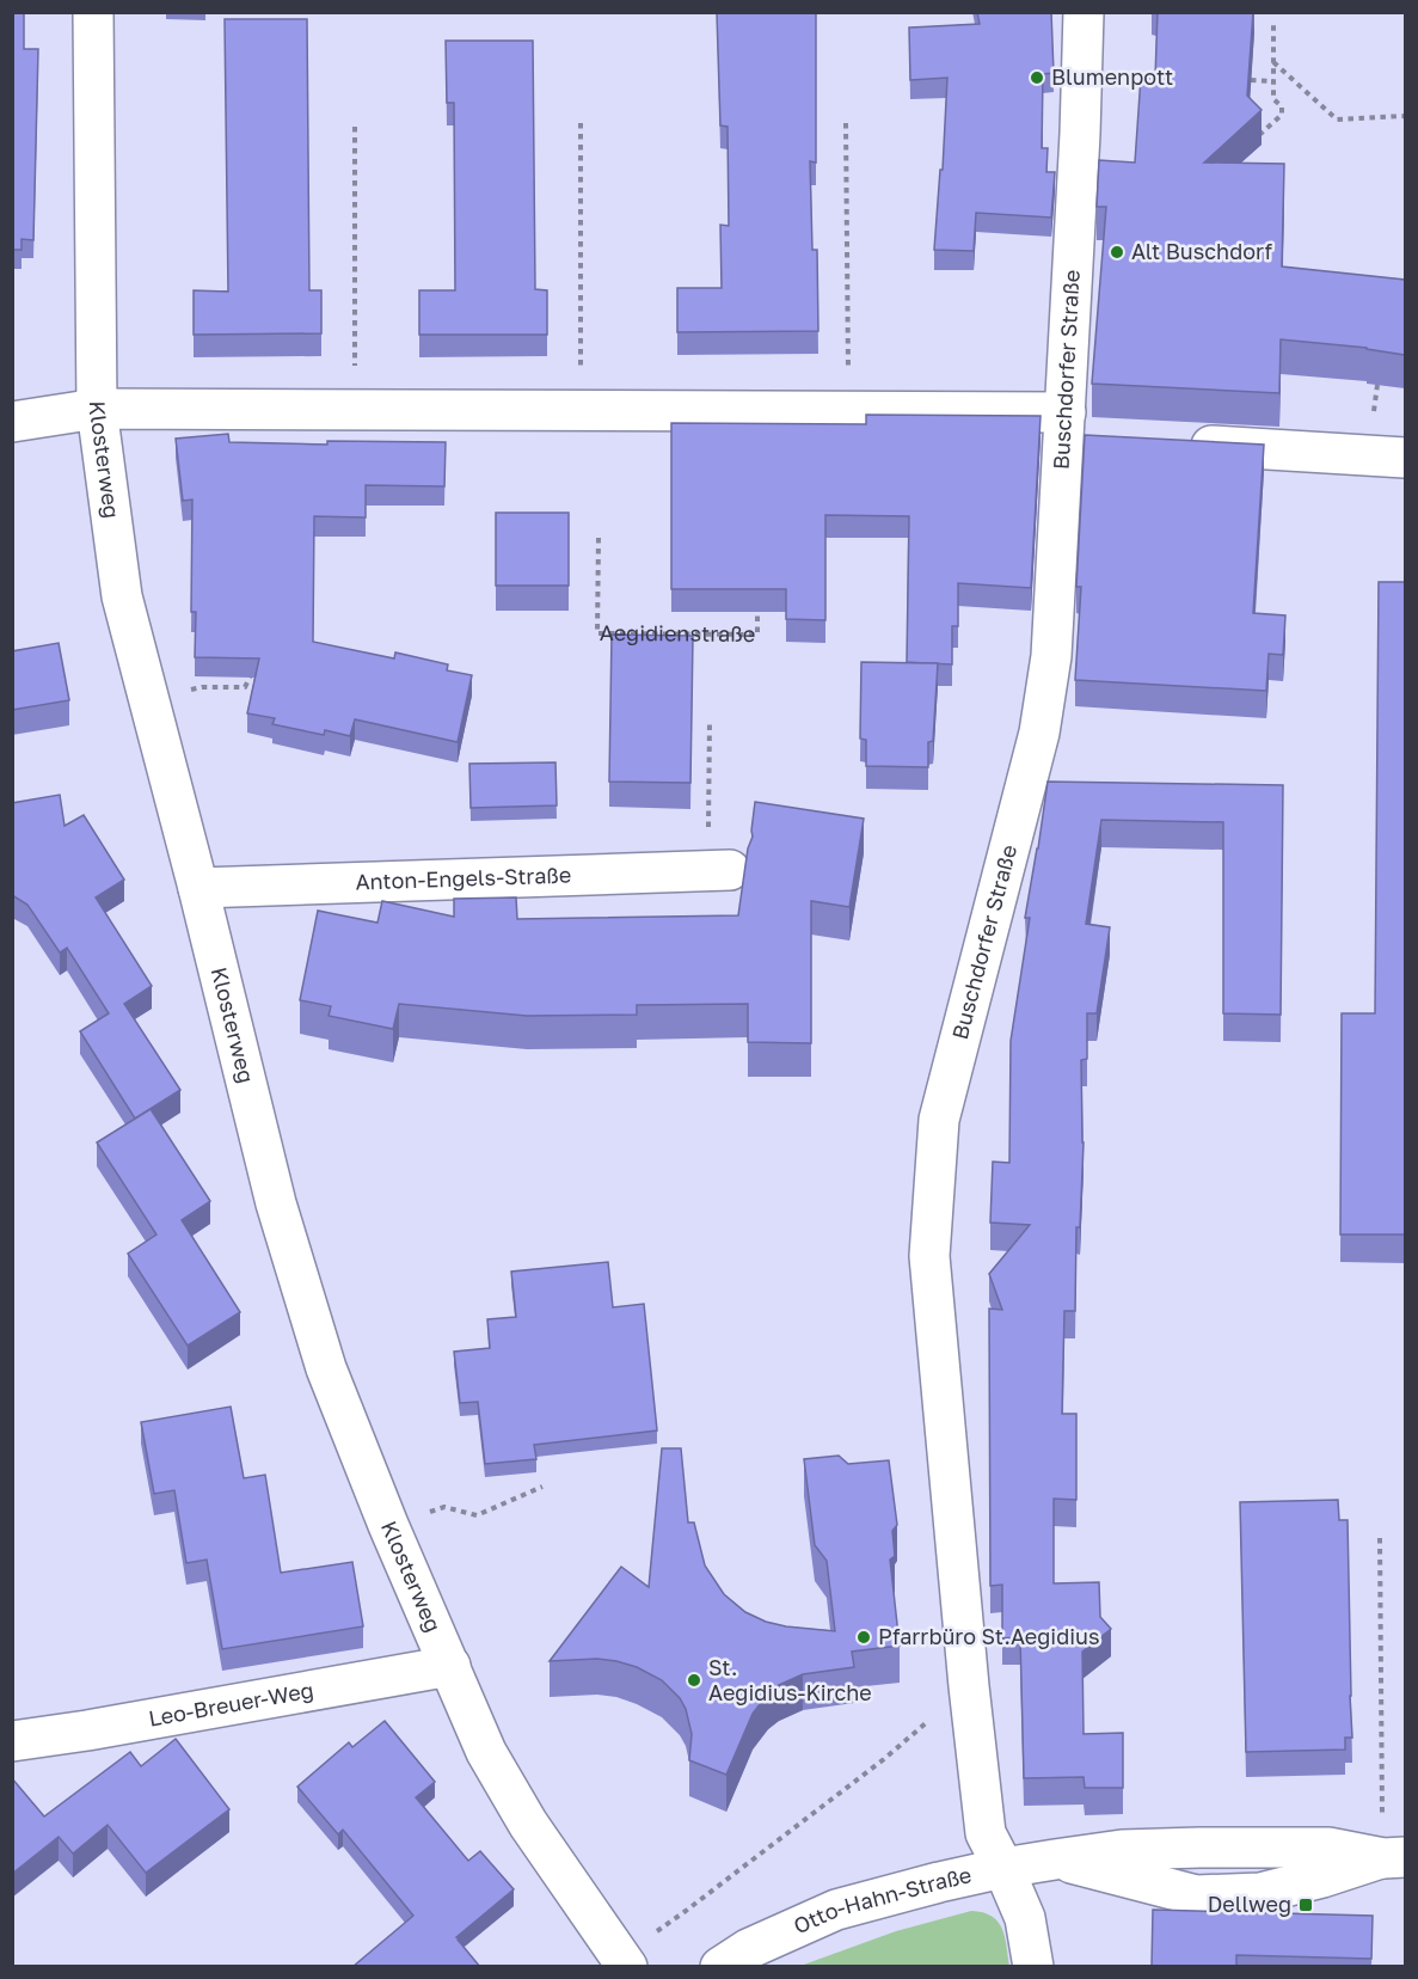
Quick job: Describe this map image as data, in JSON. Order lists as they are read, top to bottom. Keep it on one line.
{"streets":{"street":["Buschdorfer Straße","Klosterweg","Anton-Engels-Straße","Leo-Breuer-Weg","Otto-Hahn-Straße"],"path":["Aegidienstraße"]},"crossings":[["Buschdorfer Straße","Otto-Hahn-Straße"],["Klosterweg","Anton-Engels-Straße"],["Klosterweg","Leo-Breuer-Weg"]],"places":{"other":["Blumenpott","Alt Buschdorf","Pfarrbüro St.Aegidius","St. Aegidius-Kirche"],"transit":["Dellweg"]}}
